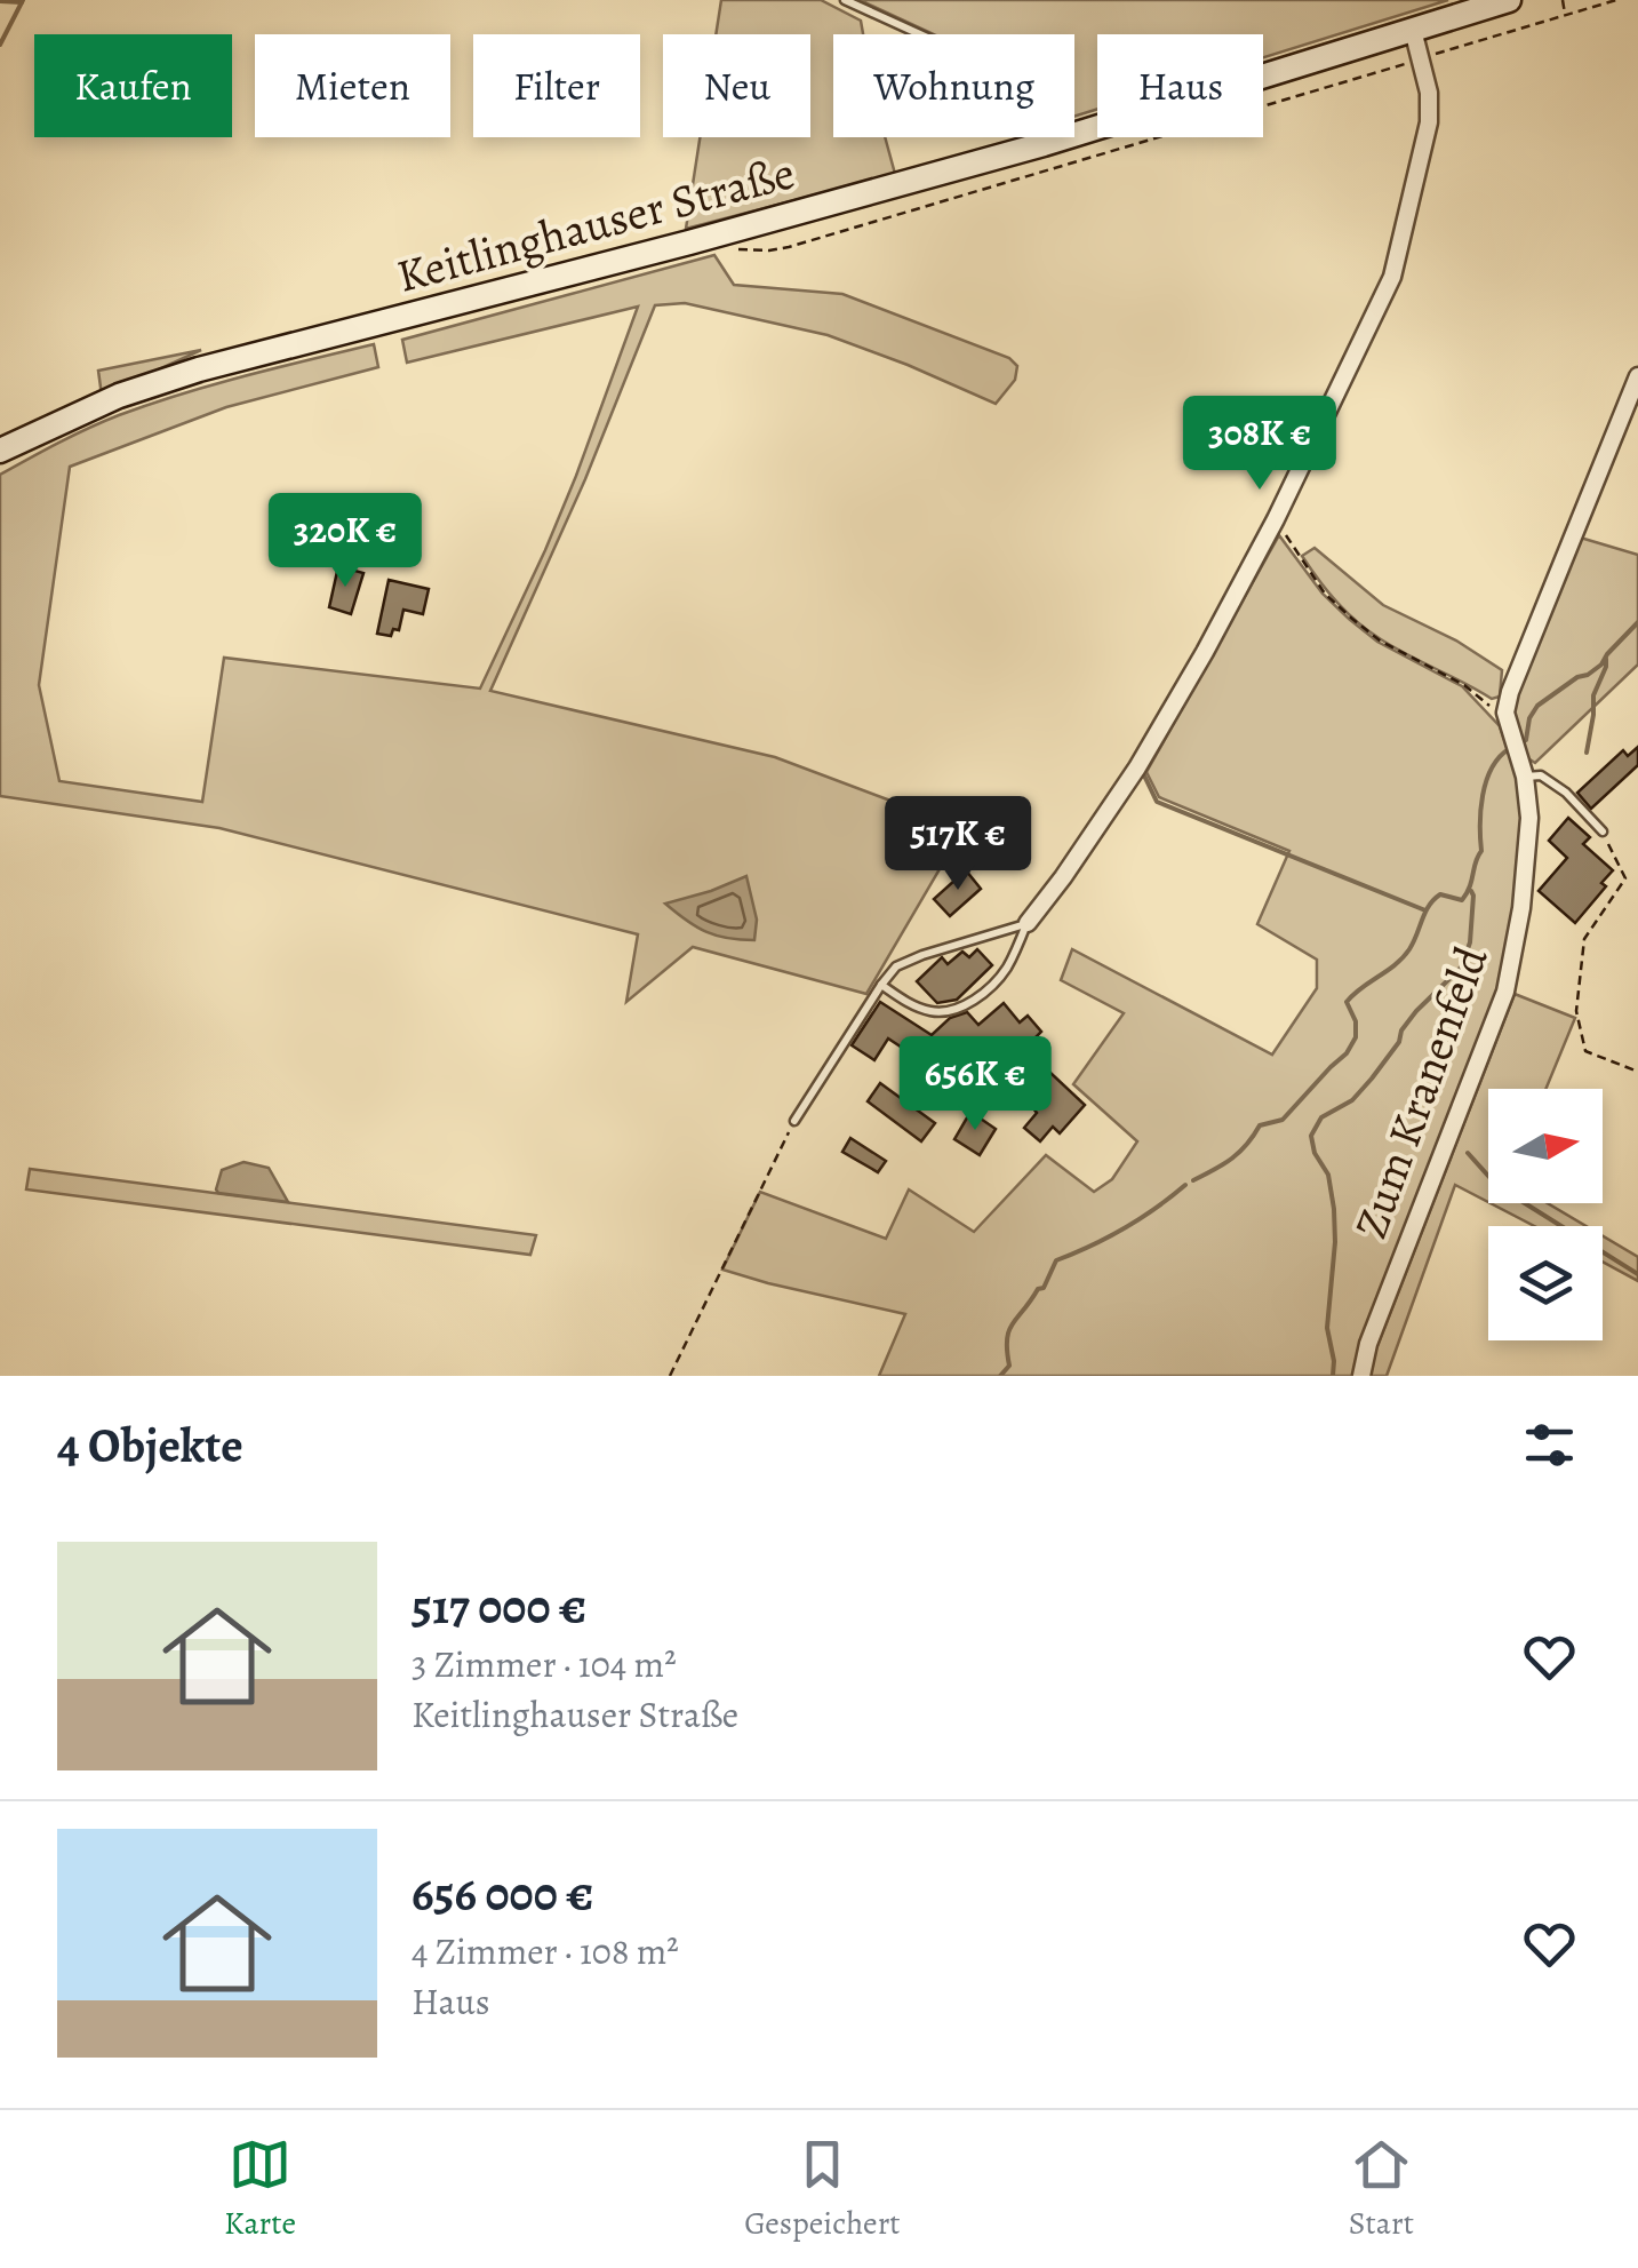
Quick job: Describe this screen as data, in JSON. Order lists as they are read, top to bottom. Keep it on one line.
{"streets":{"main road":["Keitlinghauser Straße"],"street":["Zum Kranenfeld"]},"north":"right","page":{"chip":["Kaufen","Mieten","Filter","Neu","Wohnung","Haus"],"price":["308K €","320K €","517K €","656K €"],"heading":"4 Objekte","list":[{"name":"517 000 €","note":"3 Zimmer · 104 m² · Keitlinghauser Straße"},{"name":"656 000 €","note":"4 Zimmer · 108 m² · Haus"}],"tabs":["Karte","Gespeichert","Start"]}}
